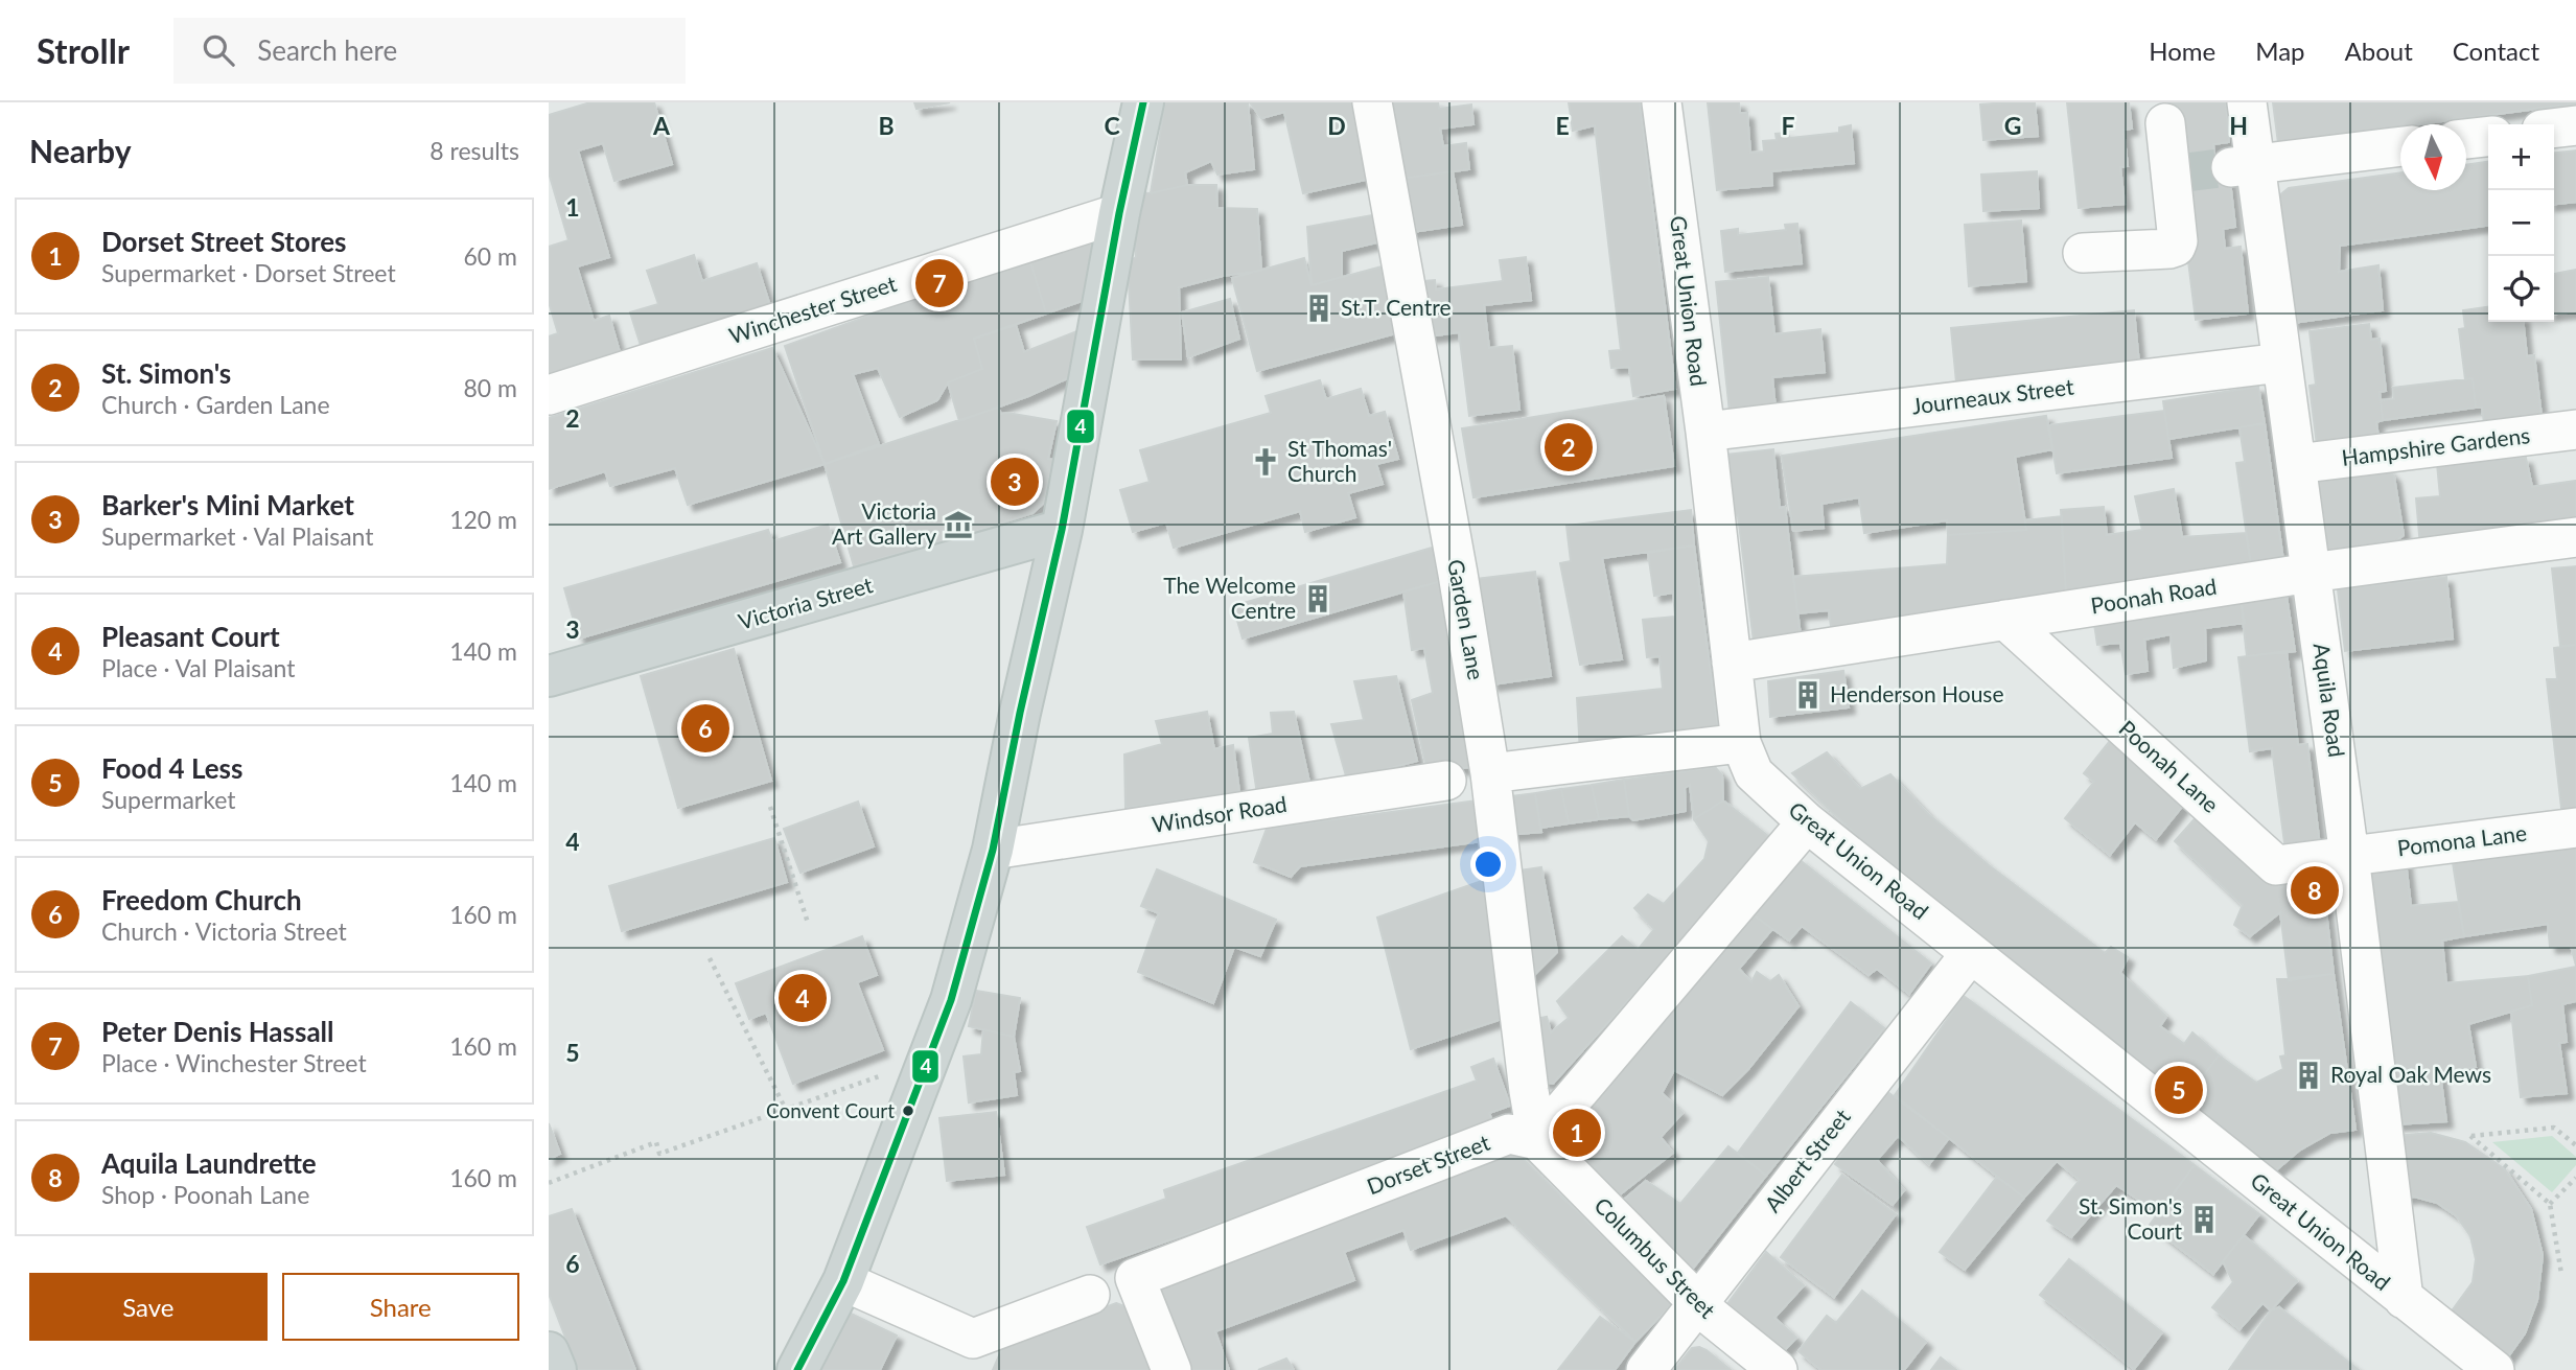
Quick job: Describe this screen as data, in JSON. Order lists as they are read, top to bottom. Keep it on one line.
{"streets":{"main road":["Victoria Street"],"street":["Great Union Road","Winchester Street","Journeaux Street","Hampshire Gardens","Poonah Road","Garden Lane","Aquila Road","Poonah Lane","Windsor Road","Pomona Lane","Albert Street","Dorset Street","Columbus Street"]},"crossings":[["Great Union Road","Journeaux Street"],["Great Union Road","Poonah Road"],["Great Union Road","Aquila Road"],["Great Union Road","Albert Street"],["Journeaux Street","Aquila Road"],["Hampshire Gardens","Aquila Road"],["Poonah Road","Aquila Road"],["Poonah Road","Poonah Lane"],["Garden Lane","Dorset Street"],["Garden Lane","Columbus Street"],["Aquila Road","Poonah Lane"],["Aquila Road","Pomona Lane"],["Poonah Lane","Pomona Lane"],["Albert Street","Columbus Street"],["Dorset Street","Columbus Street"]],"places":{"building":["St.T. Centre","The Welcome Centre","Henderson House","Royal Oak Mews","St. Simon's Court"],"church":["St Thomas' Church"],"museum":["Victoria Art Gallery"],"other":["Convent Court"]},"lines":["transit line 4"],"north":"bottom","page":{"header":"Strollr","search":"Search here","nav":["Home","Map","About","Contact"],"heading":["Nearby","8 results"],"map_buttons":["+","−"],"list":[{"mark":"1","name":"Dorset Street Stores","note":"Supermarket · Dorset Street","value":"60 m"},{"mark":"2","name":"St. Simon's","note":"Church · Garden Lane","value":"80 m"},{"mark":"3","name":"Barker's Mini Market","note":"Supermarket · Val Plaisant","value":"120 m"},{"mark":"4","name":"Pleasant Court","note":"Place · Val Plaisant","value":"140 m"},{"mark":"5","name":"Food 4 Less","note":"Supermarket","value":"140 m"},{"mark":"6","name":"Freedom Church","note":"Church · Victoria Street","value":"160 m"},{"mark":"7","name":"Peter Denis Hassall","note":"Place · Winchester Street","value":"160 m"},{"mark":"8","name":"Aquila Laundrette","note":"Shop · Poonah Lane","value":"160 m"}],"pins":["7","2","3","6","8","4","5","1"],"buttons":["Save","Share"]},"grid":{"columns":["A","B","C","D","E","F","G","H"],"rows":["1","2","3","4","5","6"]}}
